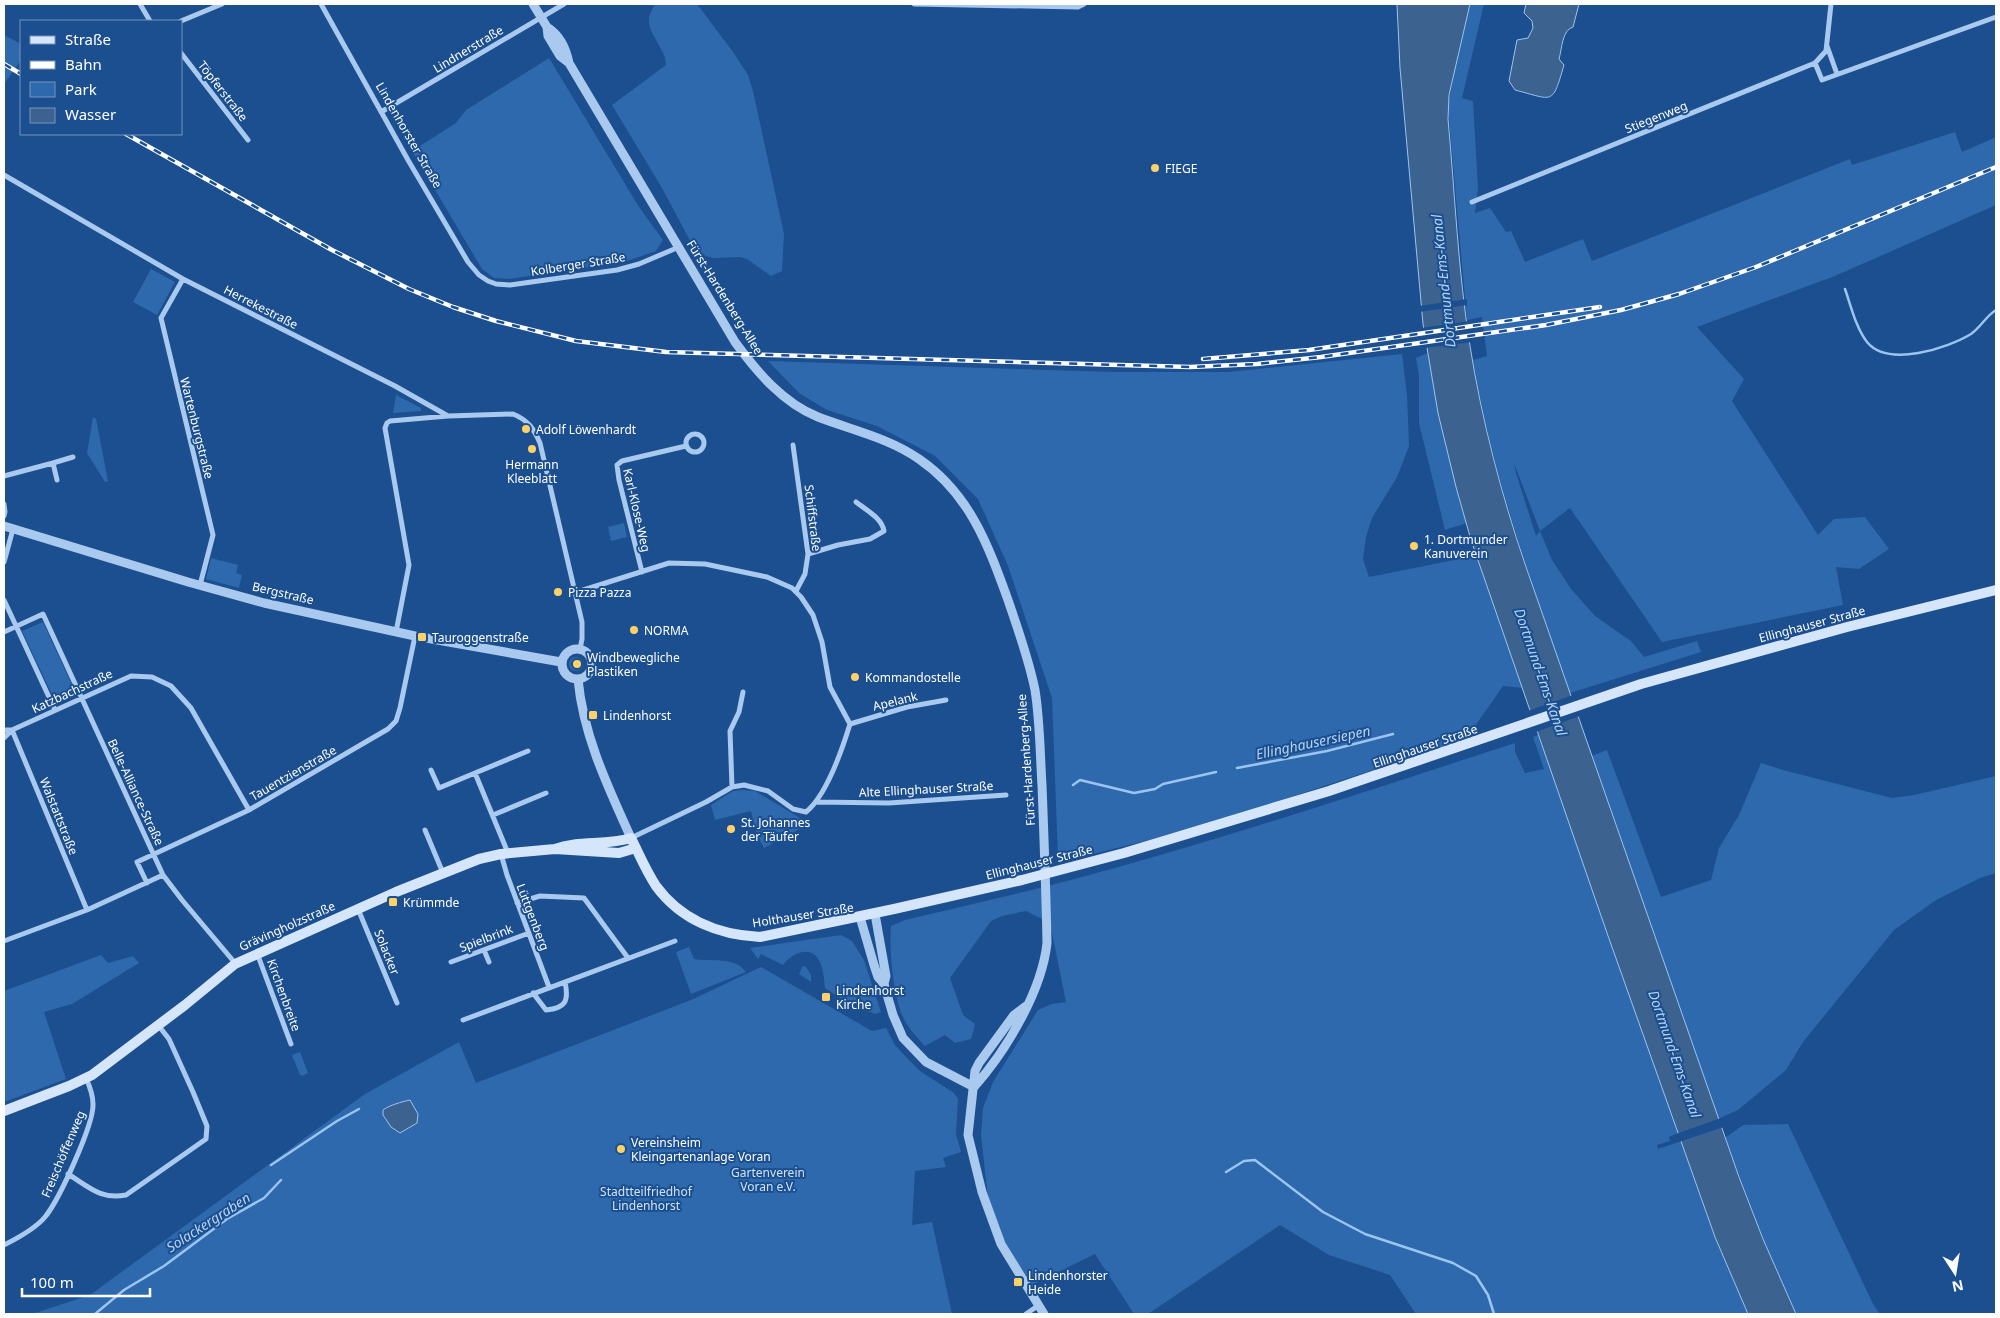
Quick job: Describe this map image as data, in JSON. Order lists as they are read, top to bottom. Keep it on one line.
{"streets":{"main road":["Ellinghauser Straße","Holthauser Straße","Grävingholzstraße"],"street":["Lindnerstraße","Töpferstraße","Stiegenweg","Lindenhorster Straße","Kolberger Straße","Fürst-Hardenberg-Allee","Herrekestraße","Wartenburgstraße","Karl-Klose-Weg","Schiffstraße","Bergstraße","Katzbachstraße","Apelank","Tauentzienstraße","Alte Ellinghauser Straße","Belle-Alliance-Straße","Walstattstraße","Lüttgenberg","Spielbrink","Solacker","Kirchenbreite","Freischöffenweg"]},"crossings":[["Lindnerstraße","Lindenhorster Straße"],["Lindnerstraße","Fürst-Hardenberg-Allee"],["Lindenhorster Straße","Kolberger Straße"],["Kolberger Straße","Fürst-Hardenberg-Allee"],["Fürst-Hardenberg-Allee","Holthauser Straße"],["Herrekestraße","Wartenburgstraße"],["Wartenburgstraße","Bergstraße"],["Bergstraße","Tauentzienstraße"],["Ellinghauser Straße","Holthauser Straße"],["Katzbachstraße","Tauentzienstraße"],["Katzbachstraße","Belle-Alliance-Straße"],["Katzbachstraße","Walstattstraße"],["Tauentzienstraße","Belle-Alliance-Straße"],["Belle-Alliance-Straße","Grävingholzstraße"],["Holthauser Straße","Grävingholzstraße"],["Lüttgenberg","Grävingholzstraße"],["Lüttgenberg","Spielbrink"],["Grävingholzstraße","Solacker"],["Grävingholzstraße","Kirchenbreite"],["Grävingholzstraße","Freischöffenweg"]],"water":["Dortmund-Ems-Kanal","Ellinghausersiepen","Solackergraben"],"parks":["Gartenverein Voran e.V.","Stadtteilfriedhof Lindenhorst"],"places":{"other":["FIEGE","Adolf Löwenhardt","Hermann Kleeblatt","1. Dortmunder Kanuverein","Pizza Pazza","NORMA","Windbewegliche Plastiken","Kommandostelle","St. Johannes der Täufer","Vereinsheim Kleingartenanlage Voran"],"transit":["Tauroggenstraße","Lindenhorst","Krümmde","Lindenhorst Kirche","Lindenhorster Heide"]},"legend":["Straße","Bahn","Park","Wasser"],"scale_bar":"100 m","north":"bottom"}
